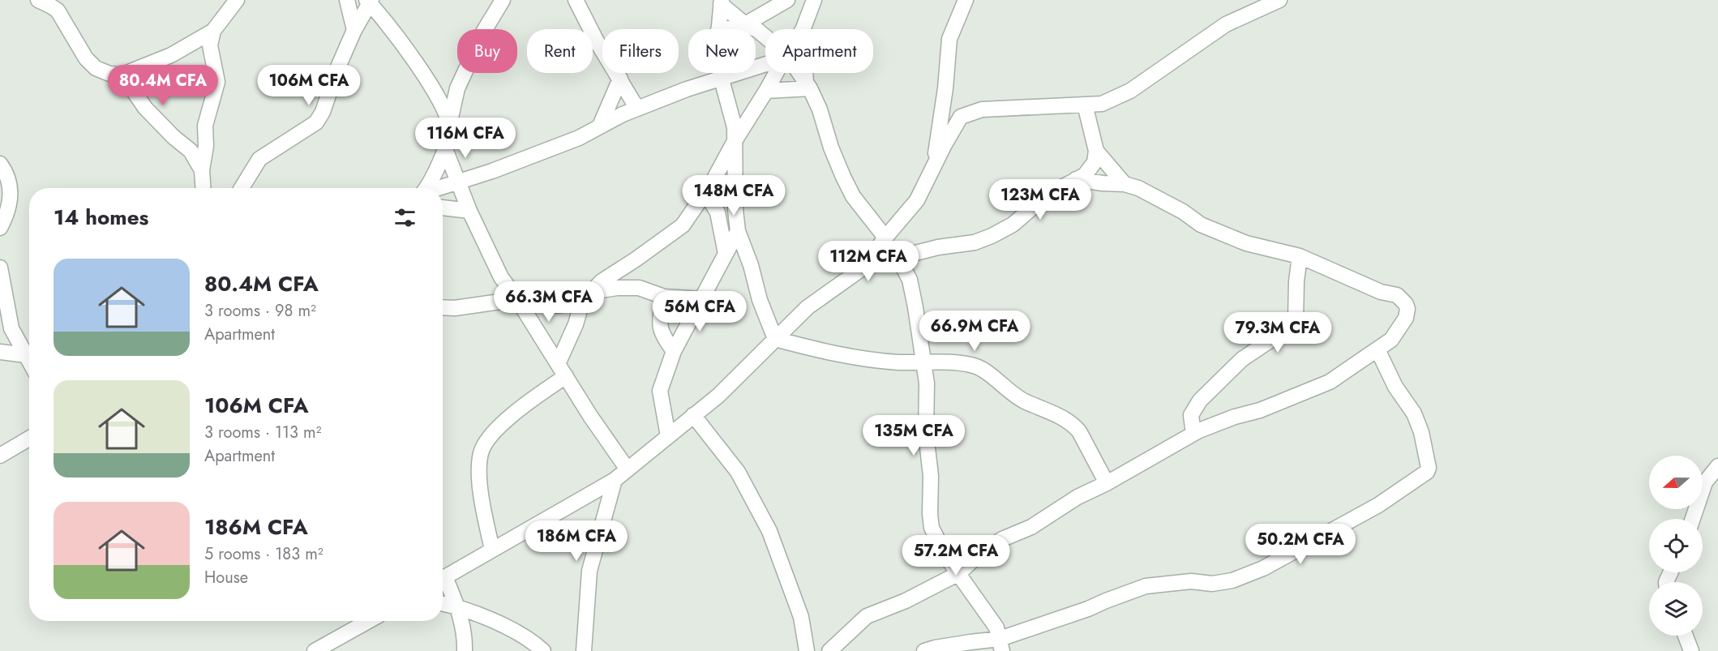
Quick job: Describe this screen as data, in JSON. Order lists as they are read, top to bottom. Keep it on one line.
{"north":"left","page":{"chip":["Buy","Rent","Filters","New","Apartment"],"price":["80.4M CFA","106M CFA","116M CFA","148M CFA","123M CFA","112M CFA","66.3M CFA","56M CFA","66.9M CFA","79.3M CFA","135M CFA","186M CFA","50.2M CFA","57.2M CFA"],"heading":"14 homes","list":[{"name":"80.4M CFA","note":"3 rooms · 98 m² · Apartment"},{"name":"106M CFA","note":"3 rooms · 113 m² · Apartment"},{"name":"186M CFA","note":"5 rooms · 183 m² · House"}]}}
